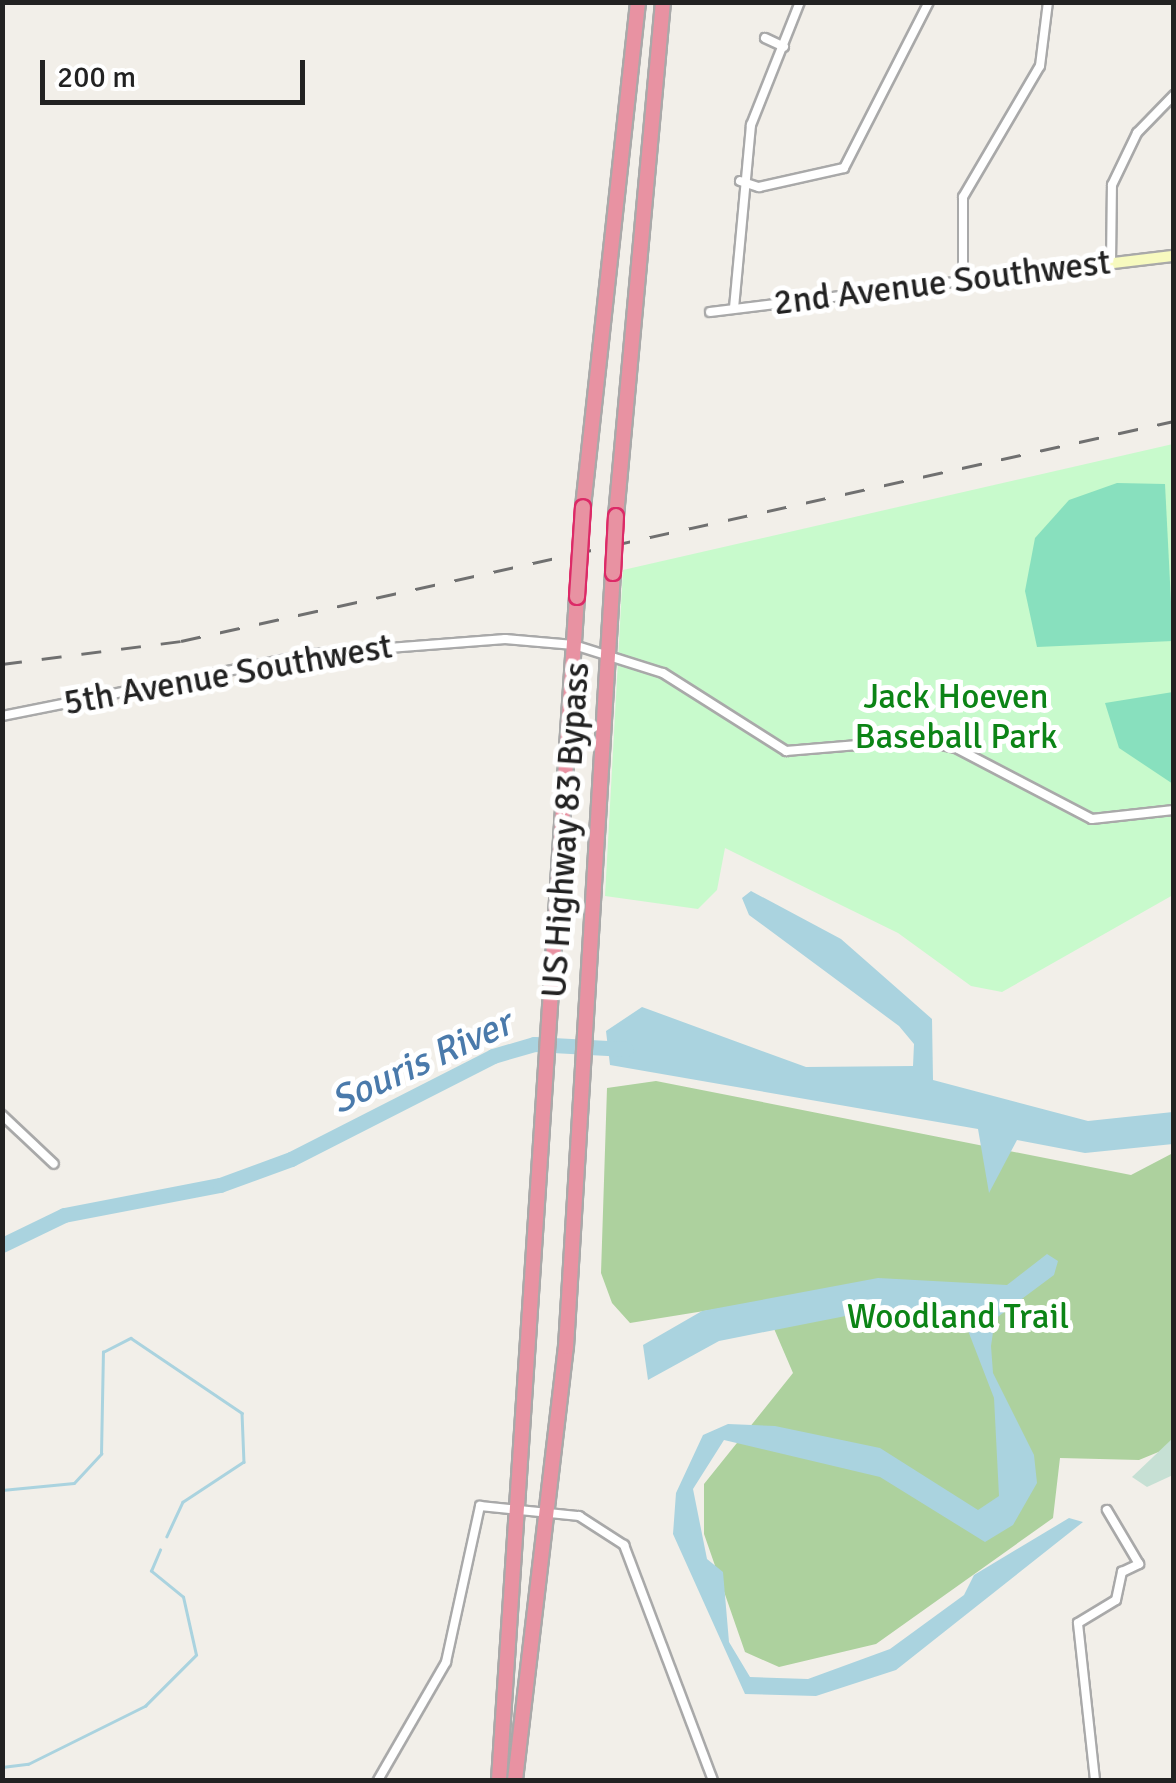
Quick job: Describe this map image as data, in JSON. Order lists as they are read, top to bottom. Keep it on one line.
{"streets":{"highway":["US Highway 83 Bypass"],"street":["2nd Avenue Southwest","5th Avenue Southwest"]},"crossings":[["5th Avenue Southwest","US Highway 83 Bypass"]],"water":["Souris River"],"parks":["Jack Hoeven Baseball Park","Woodland Trail"],"scale_bar":"200 m"}
